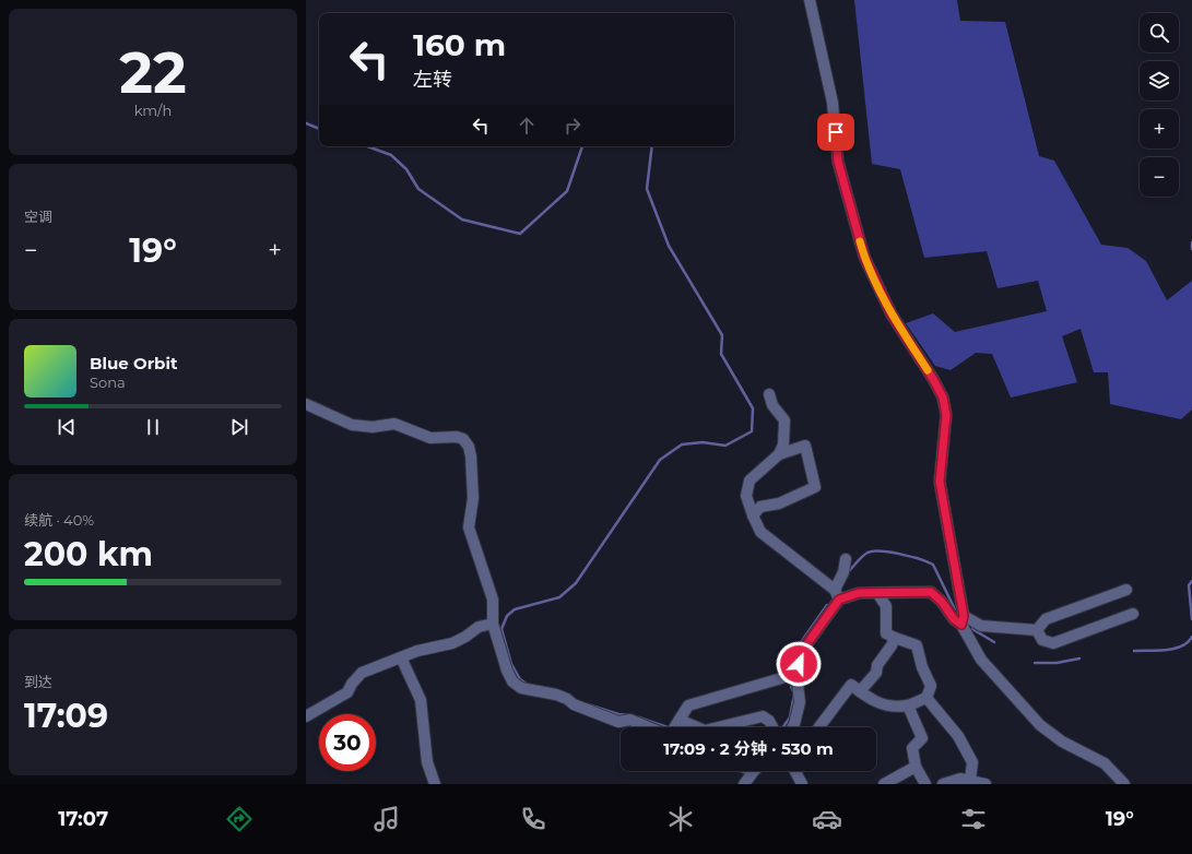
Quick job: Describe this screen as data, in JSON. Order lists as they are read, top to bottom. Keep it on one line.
{"page":{"tile":[["22","km/h"],"空调",["续航 · 40%","200 km"],["到达","17:09"]],"map_buttons":["+","−"],"turn":["160 m","左转"],"heat":["−","19°","+"],"song":["Blue Orbit","Sona"],"limit":"30","trip":"17:09 · 2 分钟 · 530 m","tabs":["17:07","19°"]}}
